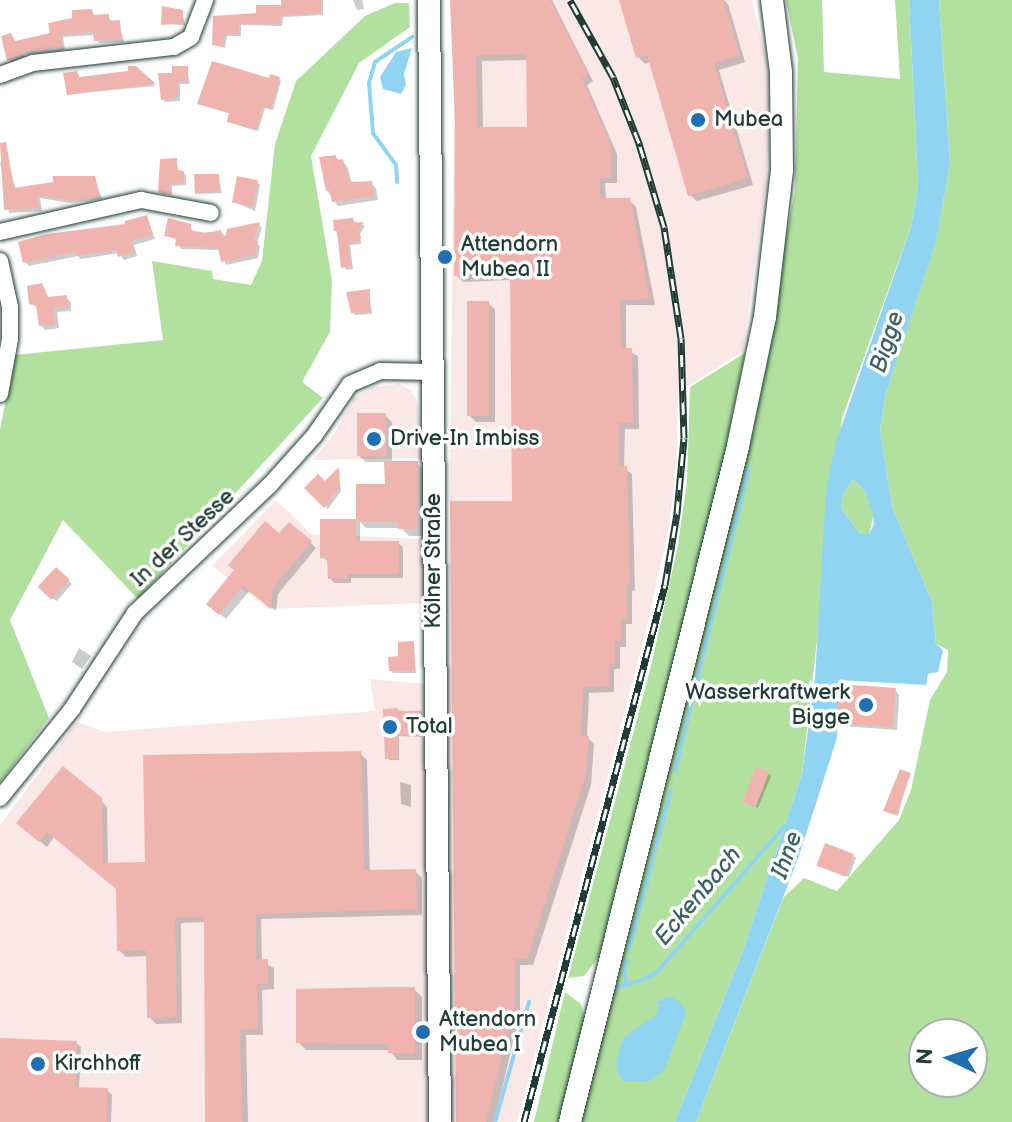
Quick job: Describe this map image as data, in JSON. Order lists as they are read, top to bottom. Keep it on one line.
{"streets":{"main road":["Kölner Straße"],"street":["In der Stesse"]},"crossings":[["In der Stesse","Kölner Straße"]],"water":["Bigge","Ihne","Eckenbach"],"places":["Mubea","Attendorn Mubea II","Drive-In Imbiss","Wasserkraftwerk Bigge","Total","Attendorn Mubea I","Kirchhoff"],"north":"left"}
